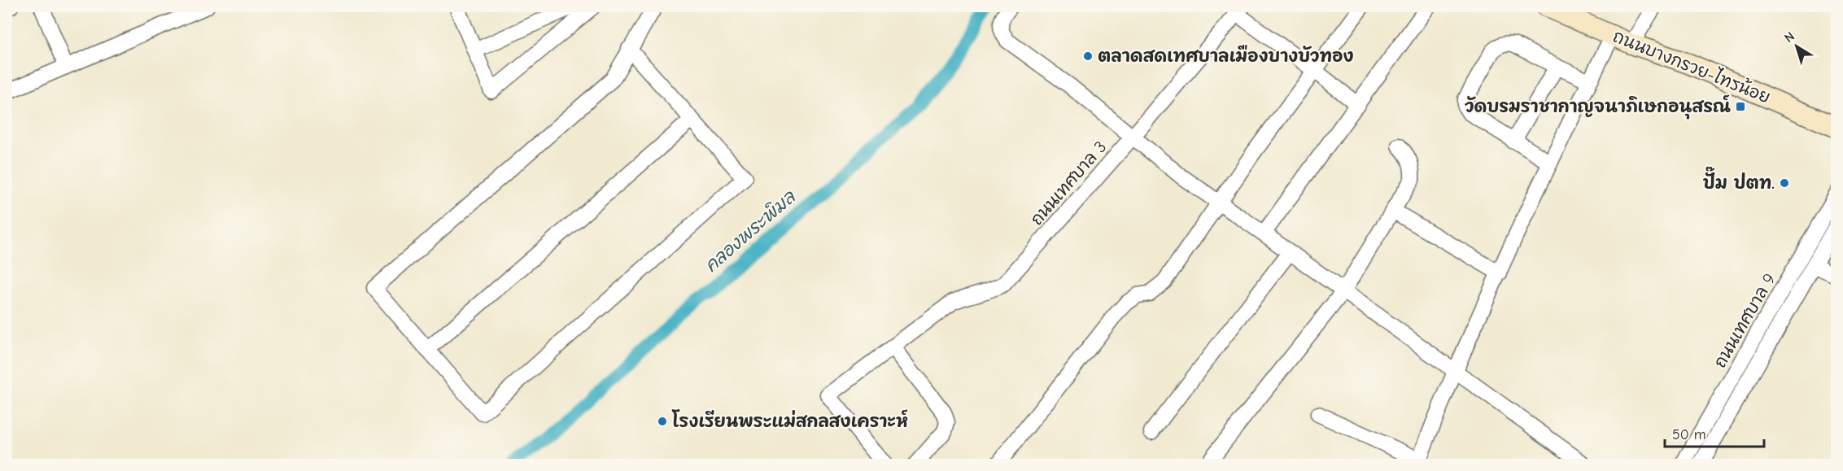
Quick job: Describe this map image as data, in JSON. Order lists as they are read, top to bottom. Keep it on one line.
{"streets":{"main road":["ถนนบางกรวย-ไทรน้อย"],"street":["ถนนเทศบาล 3","ถนนเทศบาล 9"]},"water":["คลองพระพิมล"],"places":{"other":["ตลาดสดเทศบาลเมืองบางบัวทอง","ปั๊ม ปตท.","โรงเรียนพระแม่สกลสงเคราะห์"],"transit":["วัดบรมราชากาญจนาภิเษกอนุสรณ์"]},"scale_bar":"50 m","north":"top left"}
